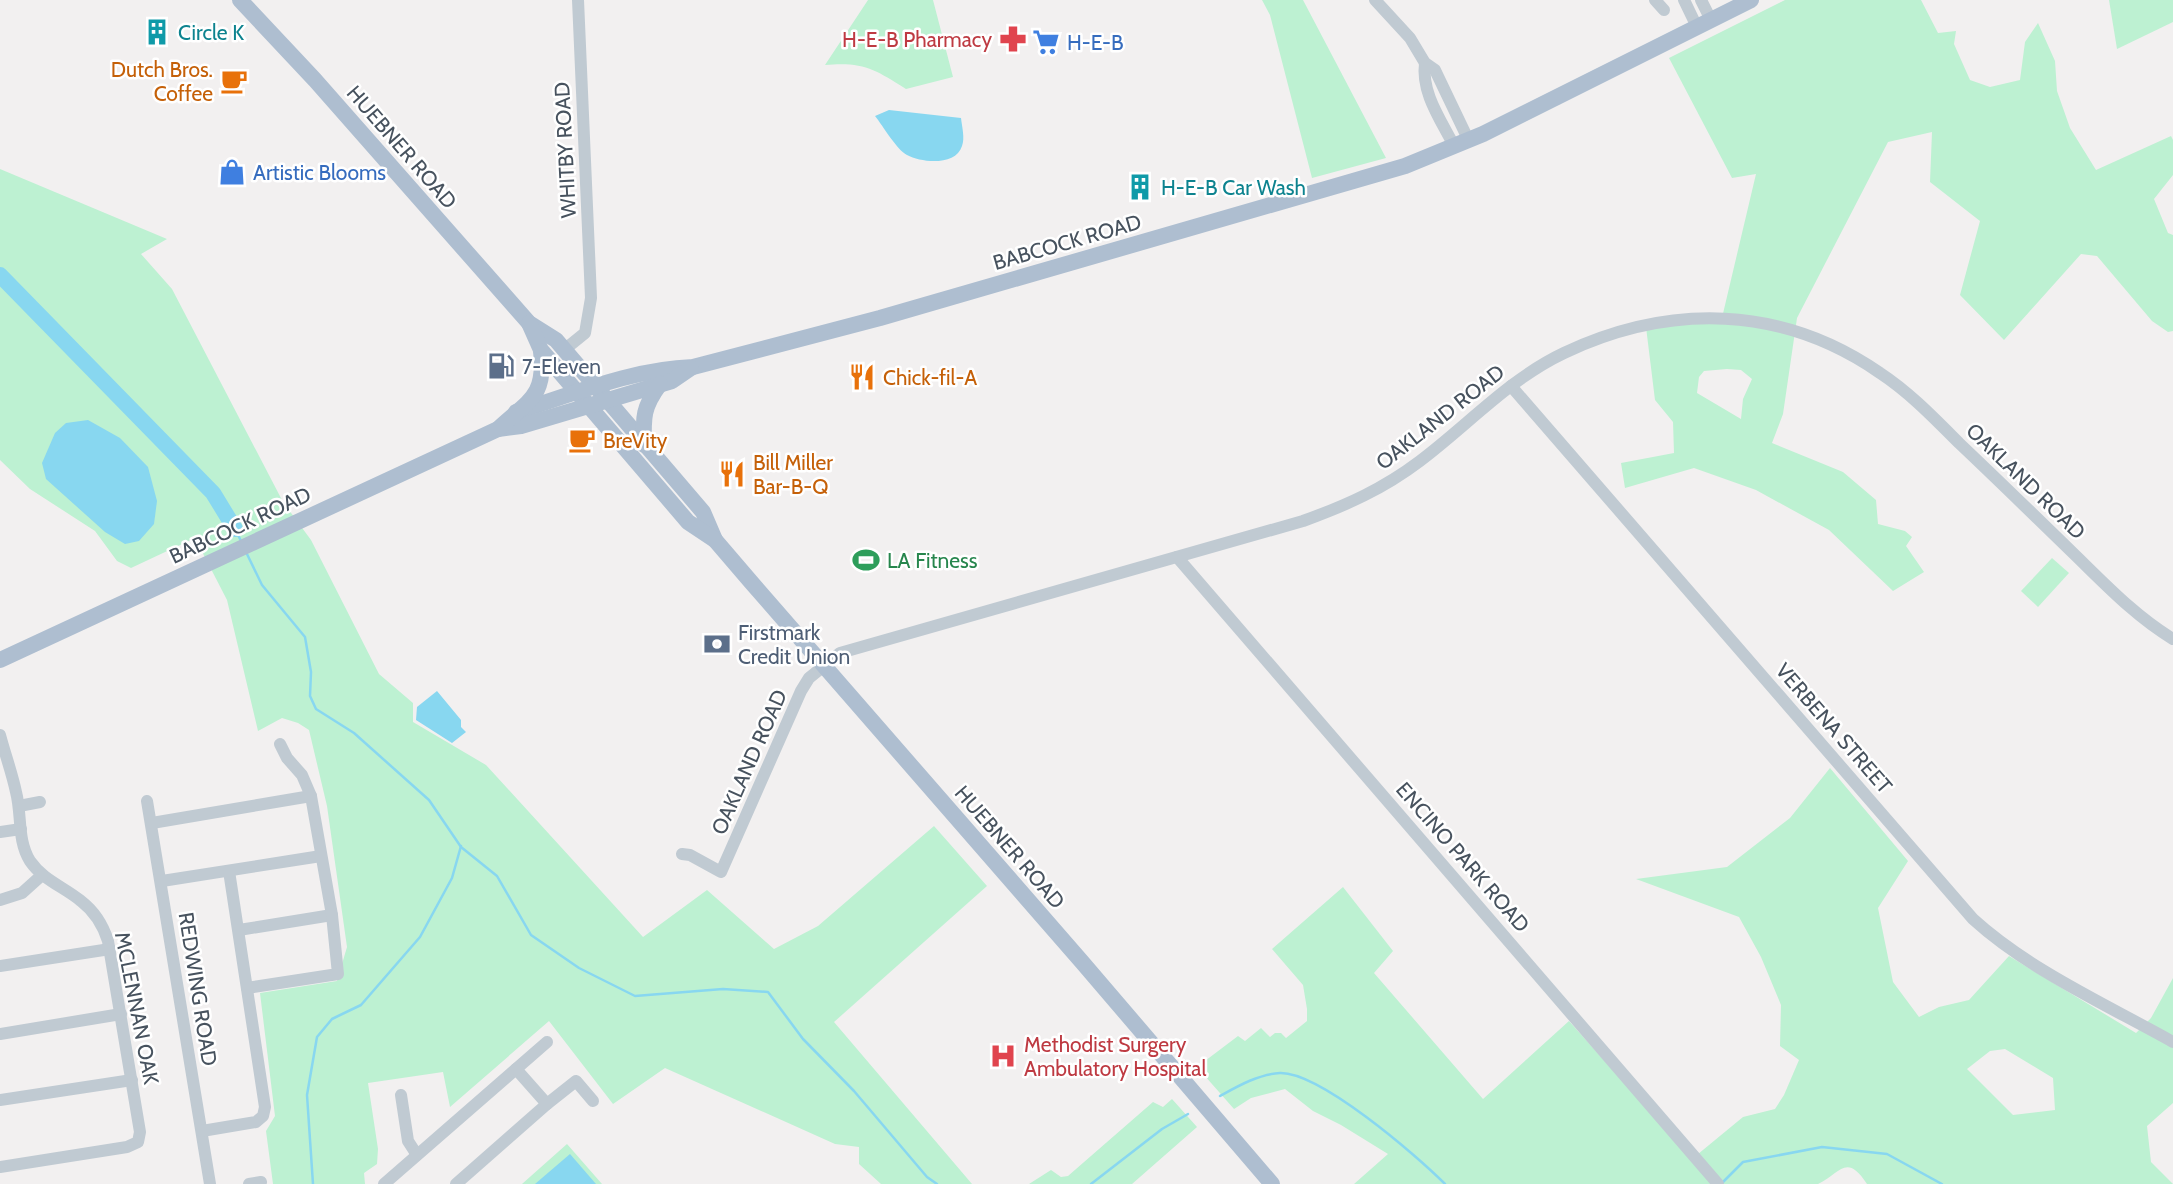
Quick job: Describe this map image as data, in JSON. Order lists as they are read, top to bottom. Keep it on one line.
{"streets":{"main road":["HUEBNER ROAD","BABCOCK ROAD"],"street":["WHITBY ROAD","OAKLAND ROAD","VERBENA STREET","ENCINO PARK ROAD","REDWING ROAD","MCLENNAN OAK"]},"crossings":[["HUEBNER ROAD","WHITBY ROAD"],["HUEBNER ROAD","BABCOCK ROAD"],["HUEBNER ROAD","OAKLAND ROAD"],["OAKLAND ROAD","VERBENA STREET"],["OAKLAND ROAD","ENCINO PARK ROAD"]],"places":{"building":["Circle K","H-E-B Car Wash"],"pharmacy":["H-E-B Pharmacy"],"supermarket":["H-E-B"],"cafe":["Dutch Bros. Coffee","BreVity"],"shop":["Artistic Blooms"],"fuel station":["7-Eleven"],"restaurant":["Chick-fil-A","Bill Miller Bar-B-Q"],"sports":["LA Fitness"],"bank":["Firstmark Credit Union"],"hospital":["Methodist Surgery Ambulatory Hospital"]}}
